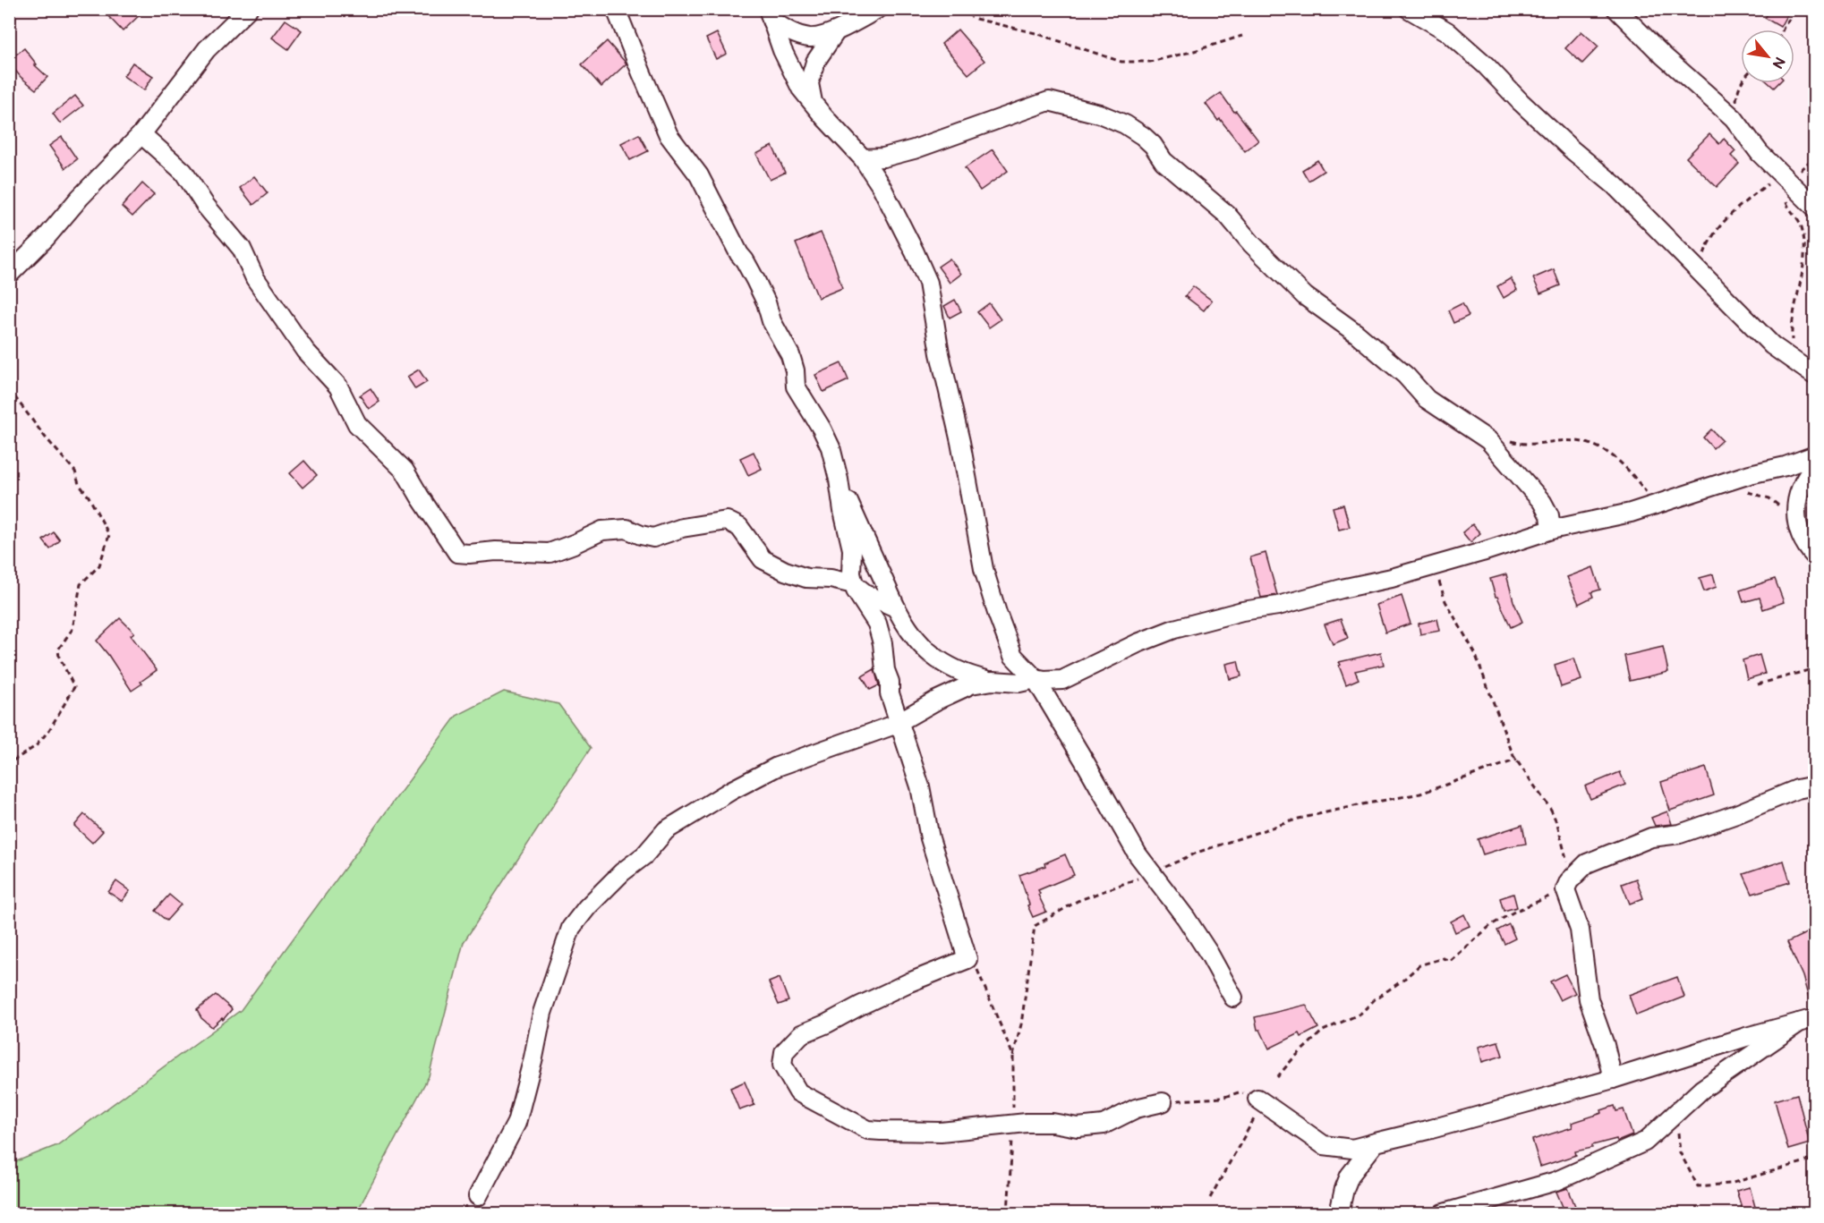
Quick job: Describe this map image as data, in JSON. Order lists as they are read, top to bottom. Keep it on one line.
{"north":"bottom right"}
